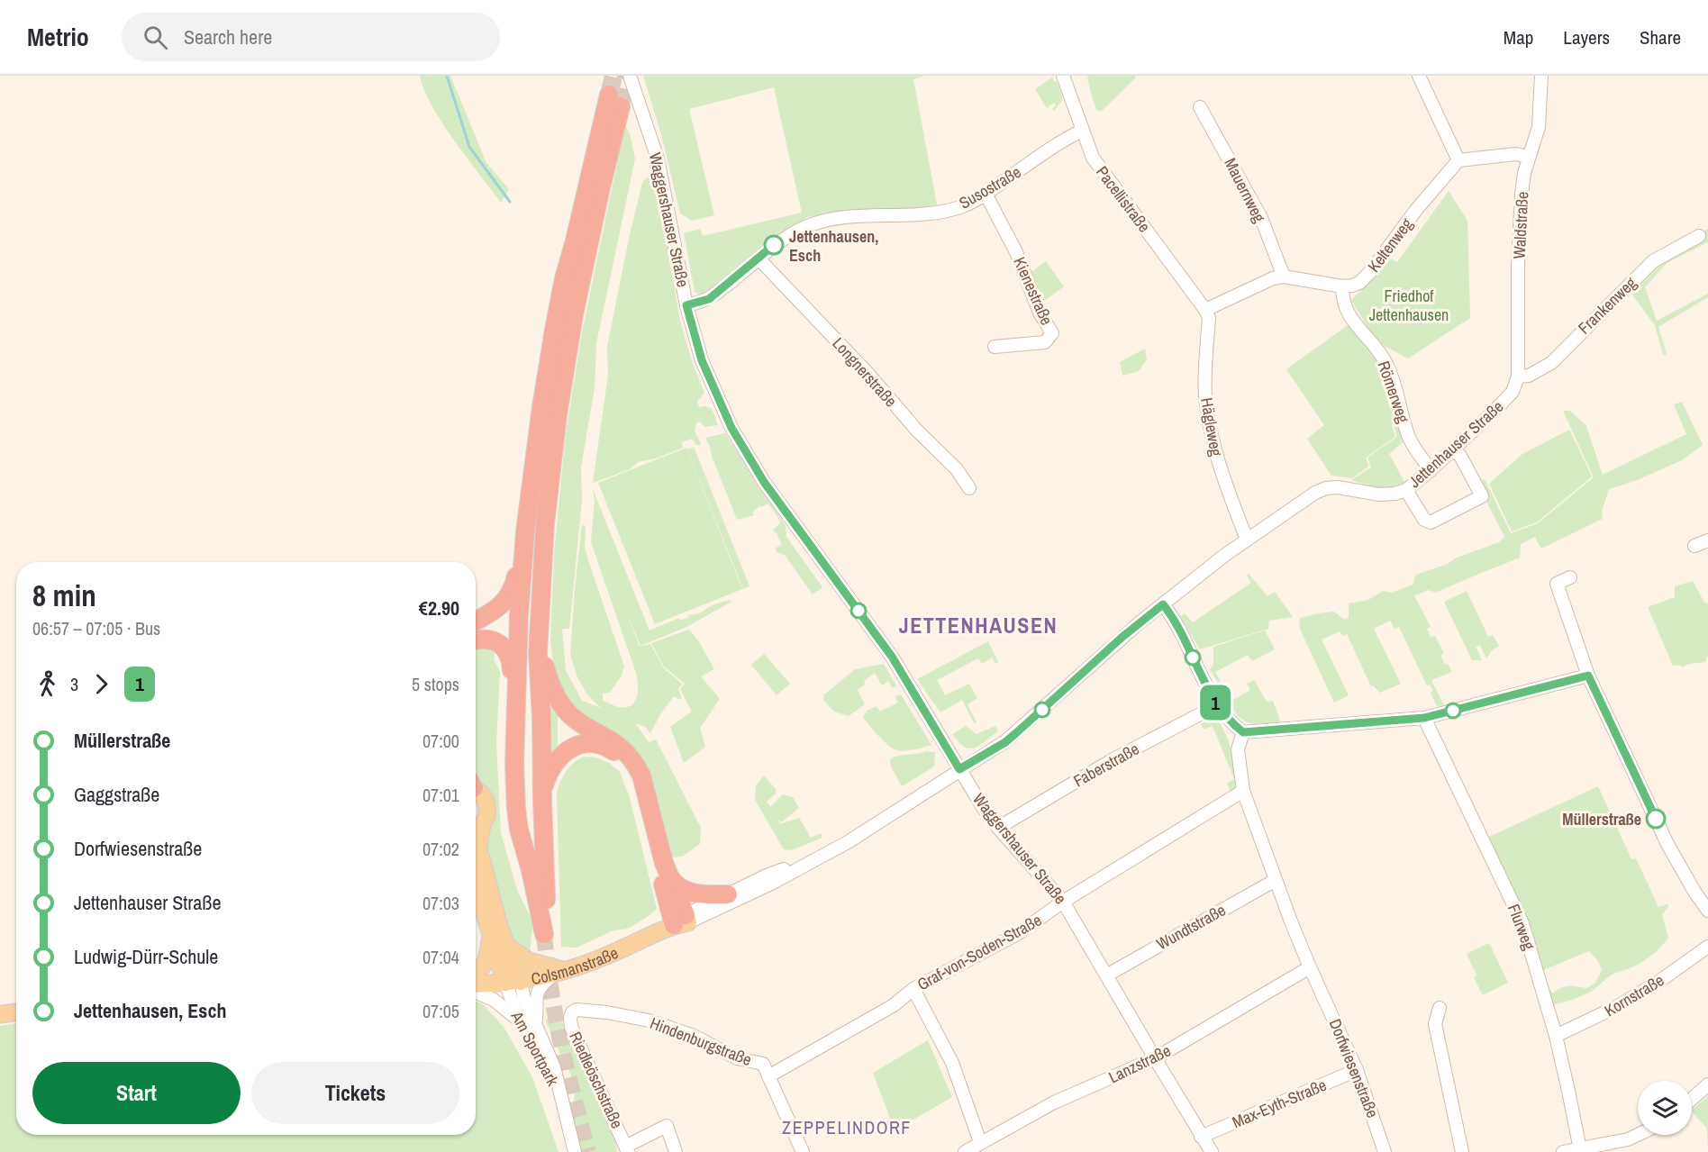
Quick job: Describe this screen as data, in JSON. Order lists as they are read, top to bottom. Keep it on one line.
{"streets":{"main road":["Colsmanstraße"],"street":["Susostraße","Mauernweg","Pacellistraße","Waggershauser Straße","Waldstraße","Keltenweg","Kienestraße","Frankenweg","Longnerstraße","Römerweg","Hägleweg","Jettenhauser Straße","Faberstraße","Wundtstraße","Flurweg","Graf-von-Soden-Straße","Kornstraße","Hindenburgstraße","Am Sportpark","Lanzstraße","Dorfwiesenstraße","Riedleöschstraße","Max-Eyth-Straße"]},"crossings":[["Susostraße","Pacellistraße"],["Susostraße","Waggershauser Straße"],["Susostraße","Kienestraße"],["Susostraße","Longnerstraße"],["Pacellistraße","Hägleweg"],["Waggershauser Straße","Jettenhauser Straße"],["Waggershauser Straße","Faberstraße"],["Waggershauser Straße","Wundtstraße"],["Waggershauser Straße","Graf-von-Soden-Straße"],["Waggershauser Straße","Colsmanstraße"],["Waggershauser Straße","Lanzstraße"],["Waggershauser Straße","Max-Eyth-Straße"],["Waldstraße","Frankenweg"],["Waldstraße","Jettenhauser Straße"],["Keltenweg","Römerweg"],["Frankenweg","Jettenhauser Straße"],["Römerweg","Jettenhauser Straße"],["Hägleweg","Jettenhauser Straße"],["Jettenhauser Straße","Colsmanstraße"],["Wundtstraße","Dorfwiesenstraße"],["Flurweg","Kornstraße"],["Graf-von-Soden-Straße","Hindenburgstraße"],["Graf-von-Soden-Straße","Dorfwiesenstraße"],["Colsmanstraße","Am Sportpark"],["Hindenburgstraße","Riedleöschstraße"],["Lanzstraße","Dorfwiesenstraße"],["Dorfwiesenstraße","Max-Eyth-Straße"]],"districts":["JETTENHAUSEN","ZEPPELINDORF"],"parks":["Friedhof Jettenhausen"],"places":["Jettenhausen, Esch","Müllerstraße"],"lines":["bus line 1"],"page":{"header":"Metrio","search":"Search here","nav":["Map","Layers","Share"],"on_map":"1","heading":["8 min","06:57 – 07:05 · Bus","€2.90"],"legs":["3","1","5 stops"],"list":[{"name":"Müllerstraße","value":"07:00"},{"name":"Gaggstraße","value":"07:01"},{"name":"Dorfwiesenstraße","value":"07:02"},{"name":"Jettenhauser Straße","value":"07:03"},{"name":"Ludwig-Dürr-Schule","value":"07:04"},{"name":"Jettenhausen, Esch","value":"07:05"}],"buttons":["Start","Tickets"]}}
